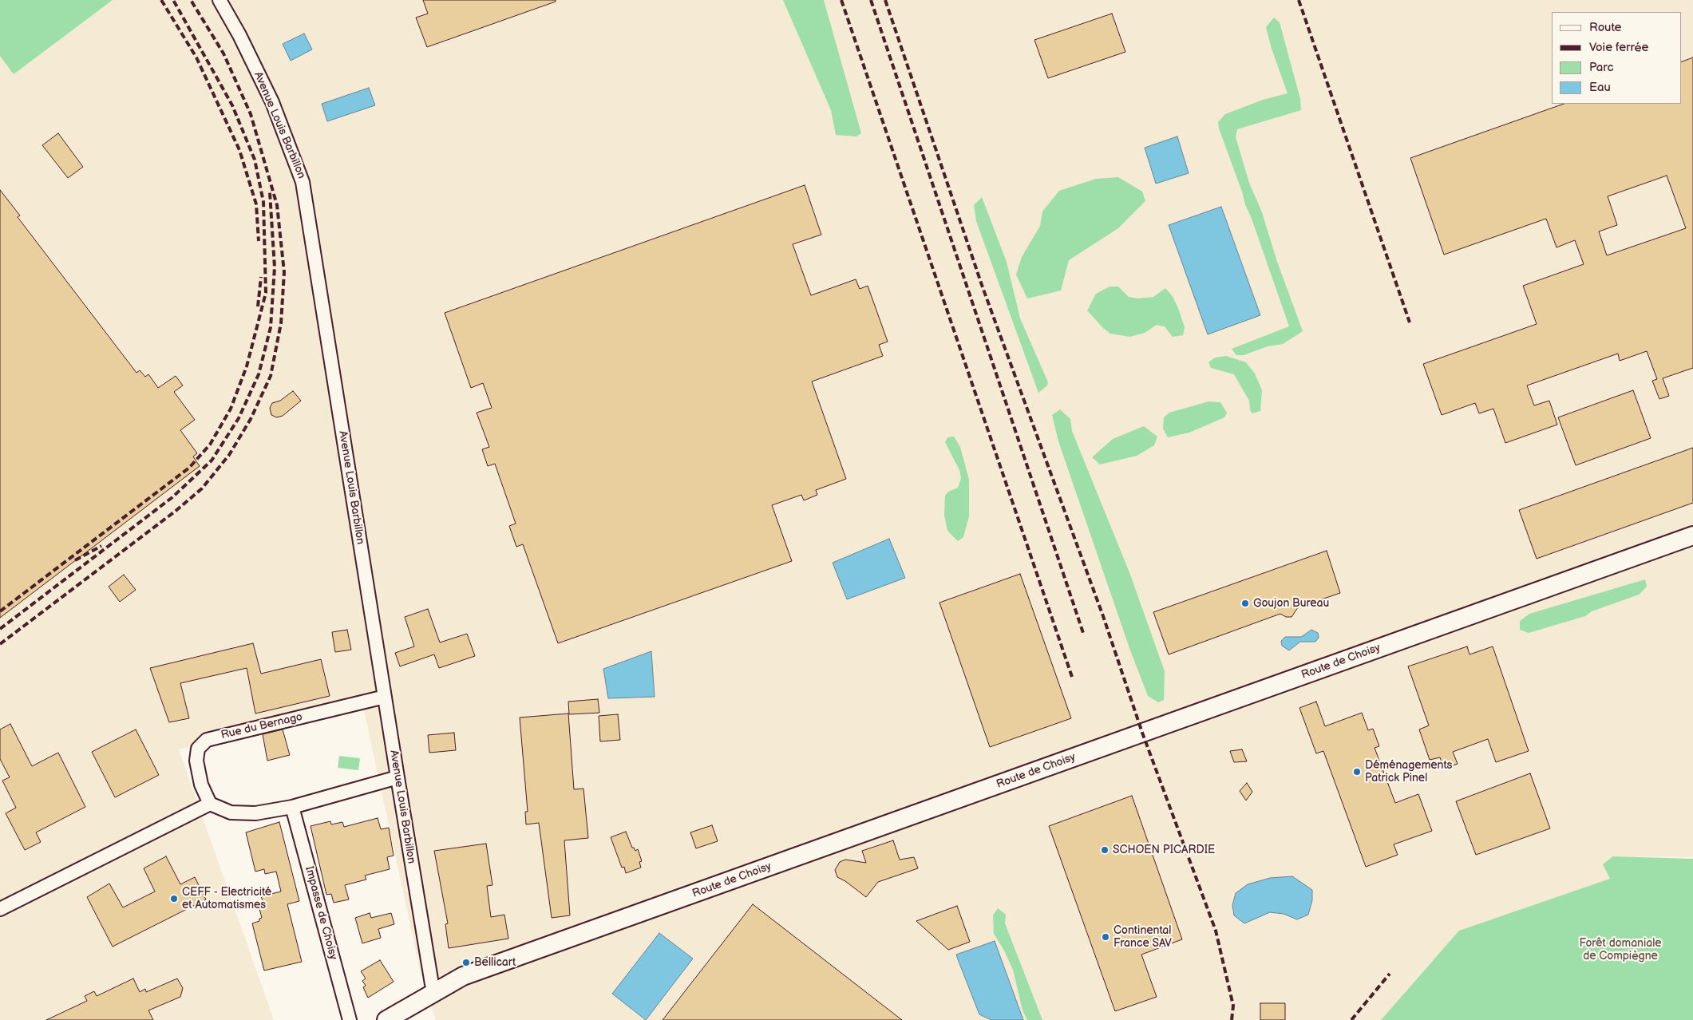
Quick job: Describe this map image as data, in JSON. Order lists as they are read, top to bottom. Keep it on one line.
{"streets":{"street":["Avenue Louis Barbillon","Route de Choisy","Rue du Bernago","Impasse de Choisy"]},"crossings":[["Avenue Louis Barbillon","Route de Choisy"],["Avenue Louis Barbillon","Rue du Bernago"]],"parks":["Forêt domaniale de Compiègne"],"places":["Goujon Bureau","Déménagements Patrick Pinel","SCHOEN PICARDIE","CEFF - Electricité et Automatismes","Continental France SAV","Bellicart"],"legend":["Route","Voie ferrée","Parc","Eau"]}
